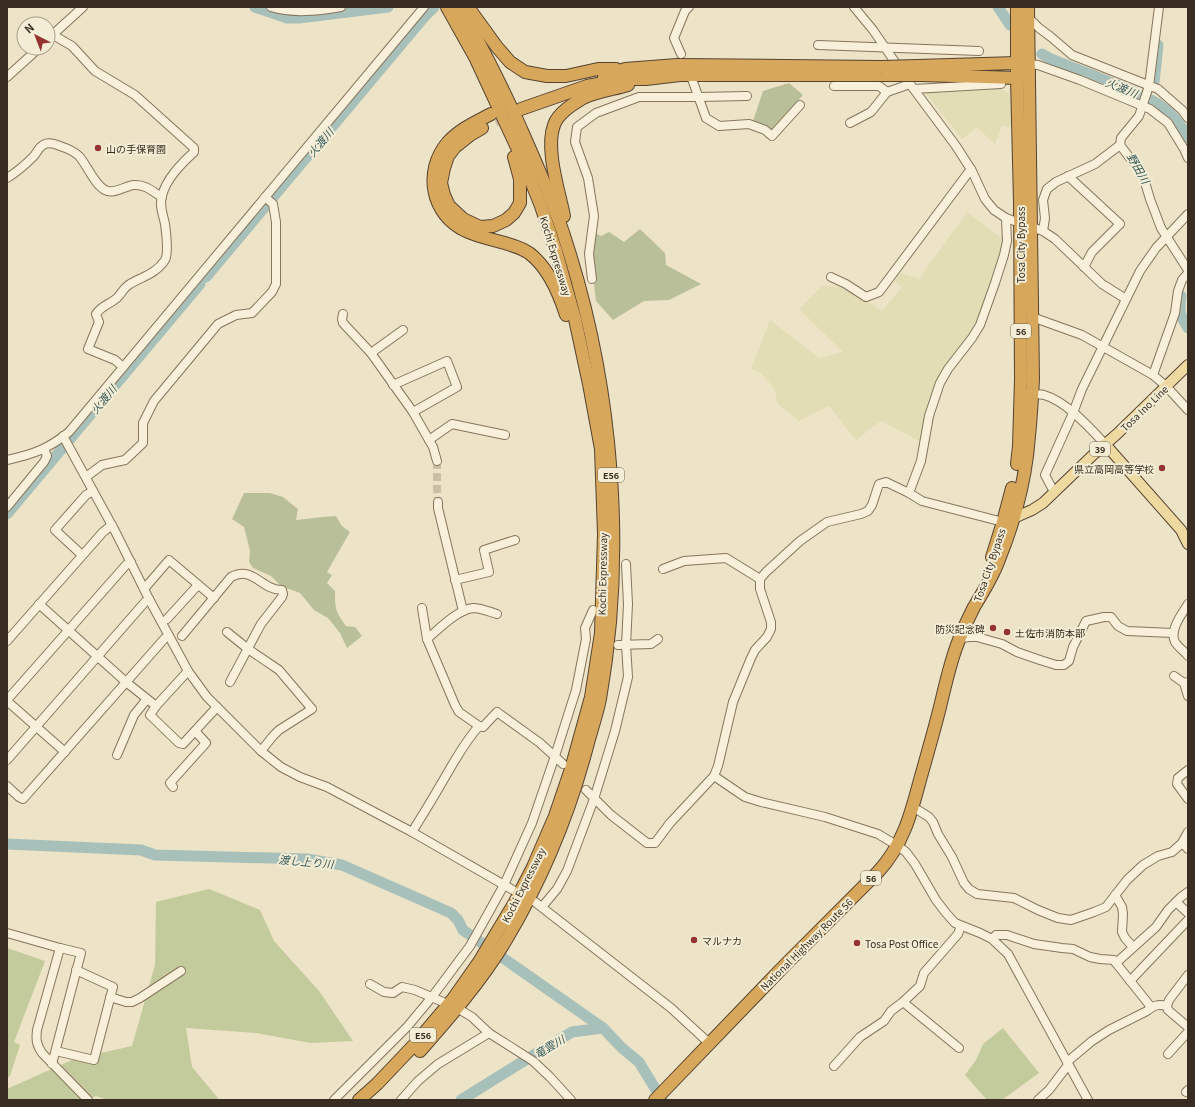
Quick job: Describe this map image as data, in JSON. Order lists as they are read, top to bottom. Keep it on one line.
{"streets":{"highway":["Tosa City Bypass","Kochi Expressway","56","E56","National Highway Route 56"],"main road":["Tosa Ino Line","39"]},"crossings":[["Tosa City Bypass","Tosa Ino Line"],["Tosa City Bypass","National Highway Route 56"]],"water":["火渡川","野田川","渡し上り川","竜雲川"],"places":["山の手保育園","県立高岡高等学校","防災記念碑","土佐市消防本部","マルナカ","Tosa Post Office"],"north":"top left"}
